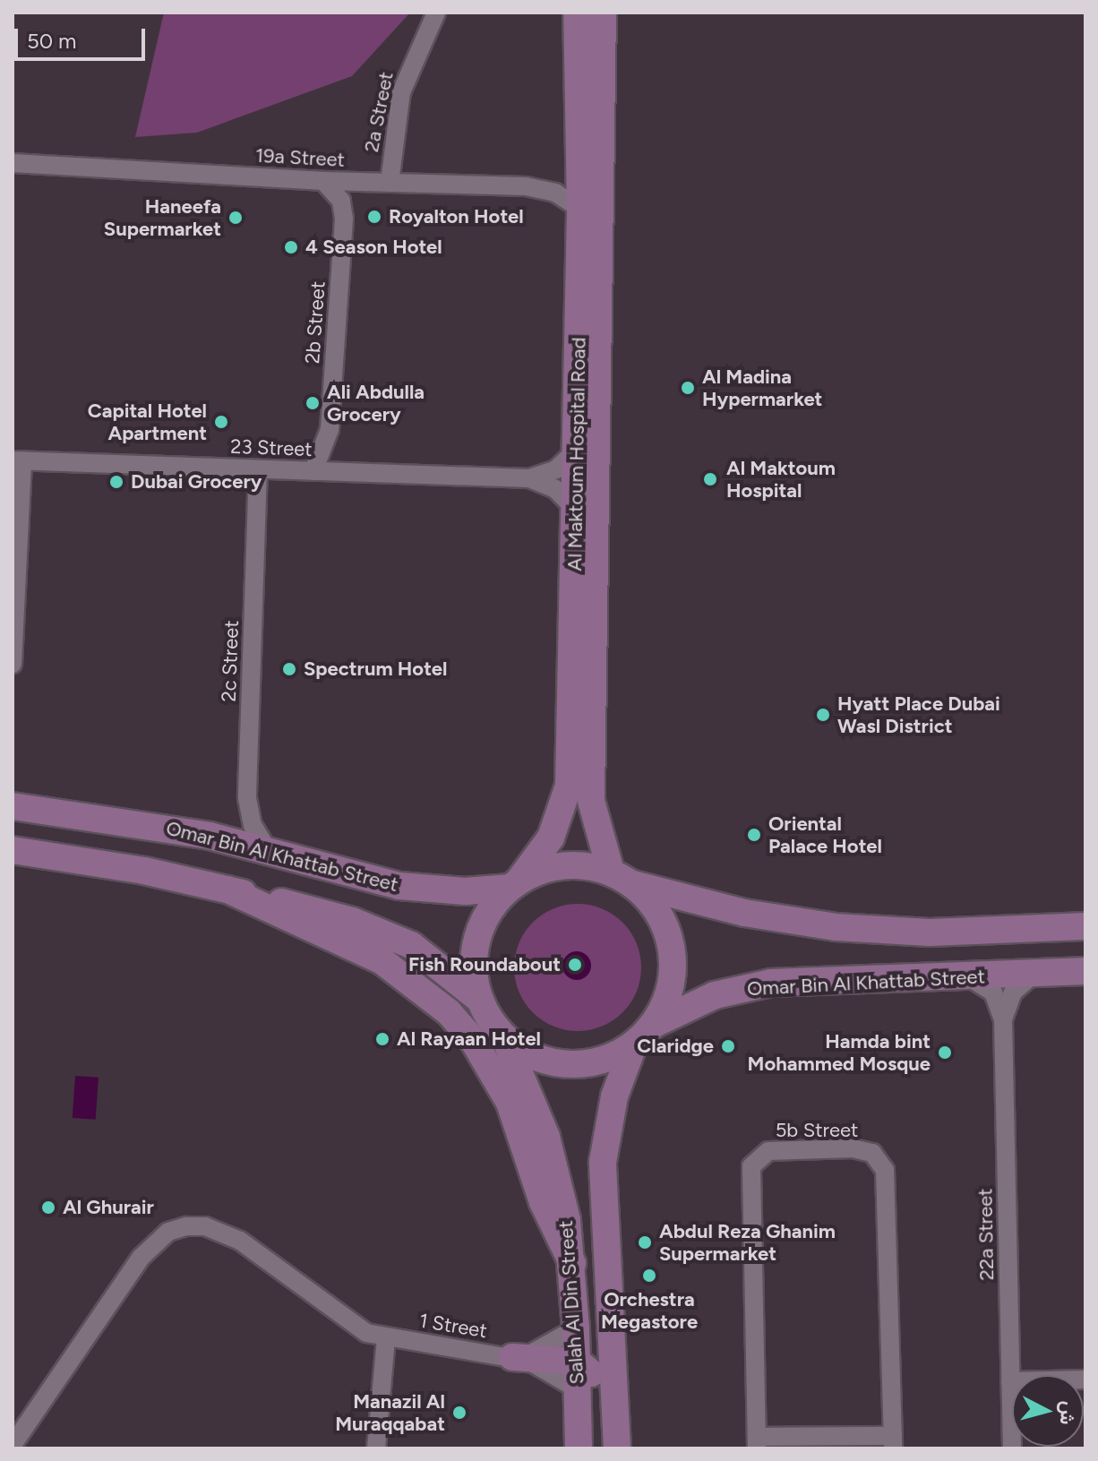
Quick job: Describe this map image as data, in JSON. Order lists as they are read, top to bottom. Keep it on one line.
{"streets":{"main road":["Al Maktoum Hospital Road","Omar Bin Al Khattab Street","Salah Al Din Street"],"street":["2a Street","19a Street","2b Street","23 Street","2c Street","5b Street","22a Street","1 Street"]},"crossings":[["2a Street","19a Street"],["19a Street","2b Street"],["19a Street","Al Maktoum Hospital Road"],["2b Street","23 Street"],["23 Street","Al Maktoum Hospital Road"],["23 Street","2c Street"],["Al Maktoum Hospital Road","Omar Bin Al Khattab Street"],["Al Maktoum Hospital Road","Salah Al Din Street"],["2c Street","Omar Bin Al Khattab Street"],["Omar Bin Al Khattab Street","22a Street"],["Omar Bin Al Khattab Street","Salah Al Din Street"],["Salah Al Din Street","1 Street"]],"places":["Royalton Hotel","Haneefa Supermarket","4 Season Hotel","Al Madina Hypermarket","Ali Abdulla Grocery","Capital Hotel Apartment","Al Maktoum Hospital","Dubai Grocery","Spectrum Hotel","Hyatt Place Dubai Wasl District","Oriental Palace Hotel","Fish Roundabout","Al Rayaan Hotel","Claridge","Hamda bint Mohammed Mosque","Al Ghurair","Abdul Reza Ghanim Supermarket","Orchestra Megastore","Manazil Al Muraqqabat"],"scale_bar":"50 m","north":"right"}
